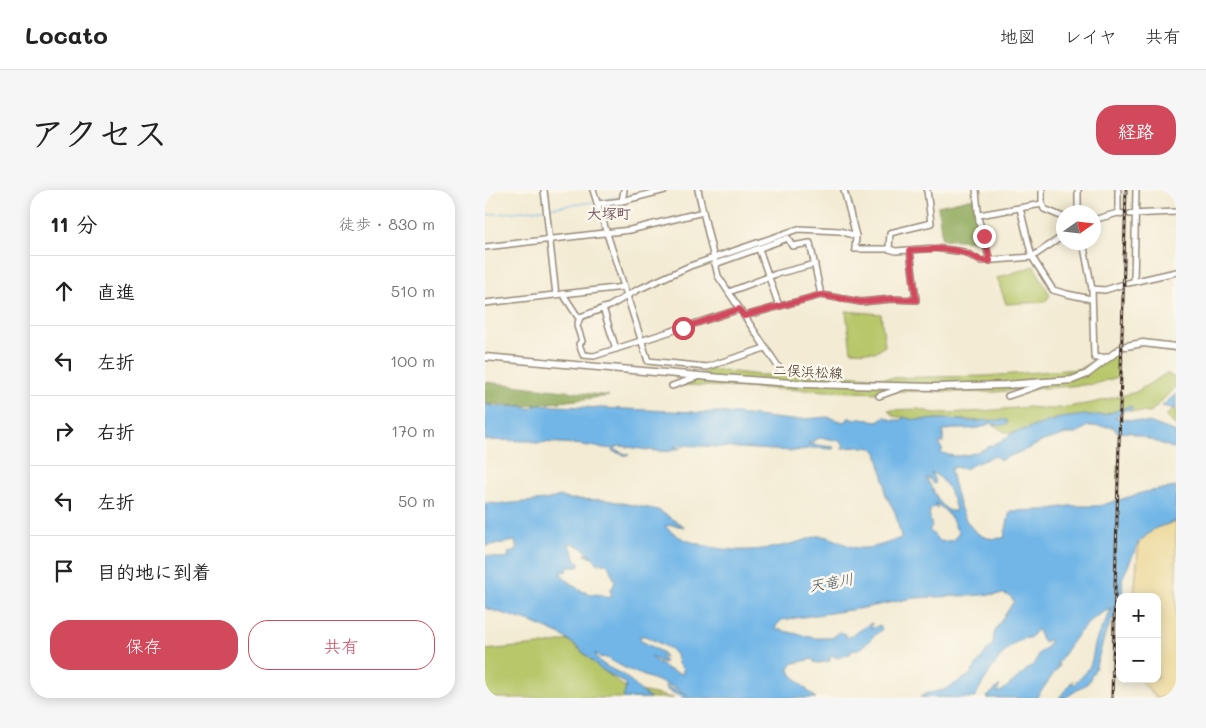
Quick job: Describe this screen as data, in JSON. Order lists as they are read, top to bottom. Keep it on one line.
{"streets":{"main road":["二俣浜松線"]},"districts":["大塚町"],"water":["天竜川"],"north":"right","page":{"header":"Locato","nav":["地図","レイヤ","共有"],"title":"アクセス","buttons":["経路",["保存","共有"]],"heading":["11 分","徒歩 · 830 m"],"list":[["直進","510 m"],["左折","100 m"],["右折","170 m"],["左折","50 m"],"目的地に到着"],"map_buttons":["+","−"]}}
